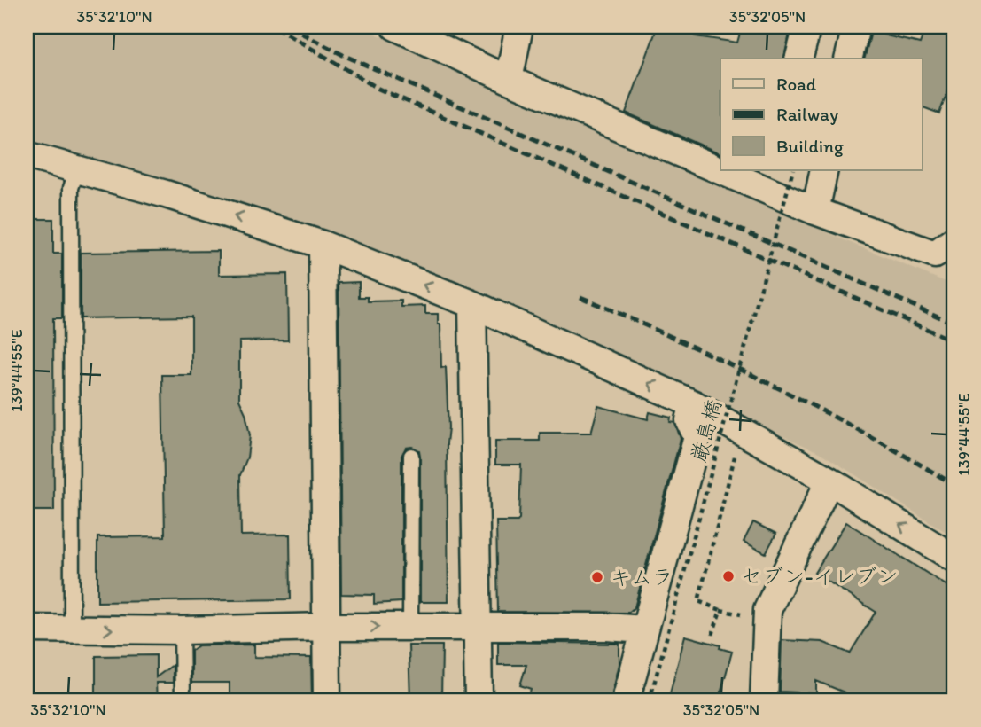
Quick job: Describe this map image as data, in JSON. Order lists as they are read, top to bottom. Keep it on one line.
{"streets":{"path":["厳島橋"]},"places":["セブン-イレブン","キムラ"],"legend":["Road","Railway","Building"],"coordinates":["35°32'10\"N","35°32'05\"N","139°44'55\"E"]}
